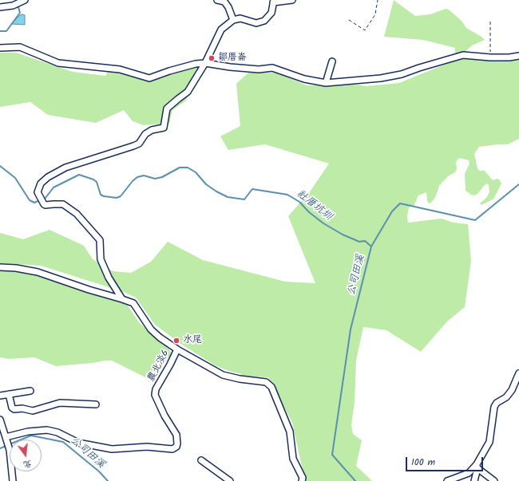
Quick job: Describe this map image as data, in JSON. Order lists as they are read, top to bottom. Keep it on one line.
{"streets":{"street":["農北淡6"]},"water":["社厝坑圳","公司田溪"],"places":["鄒厝崙","水尾"],"scale_bar":"100 m","north":"bottom"}
